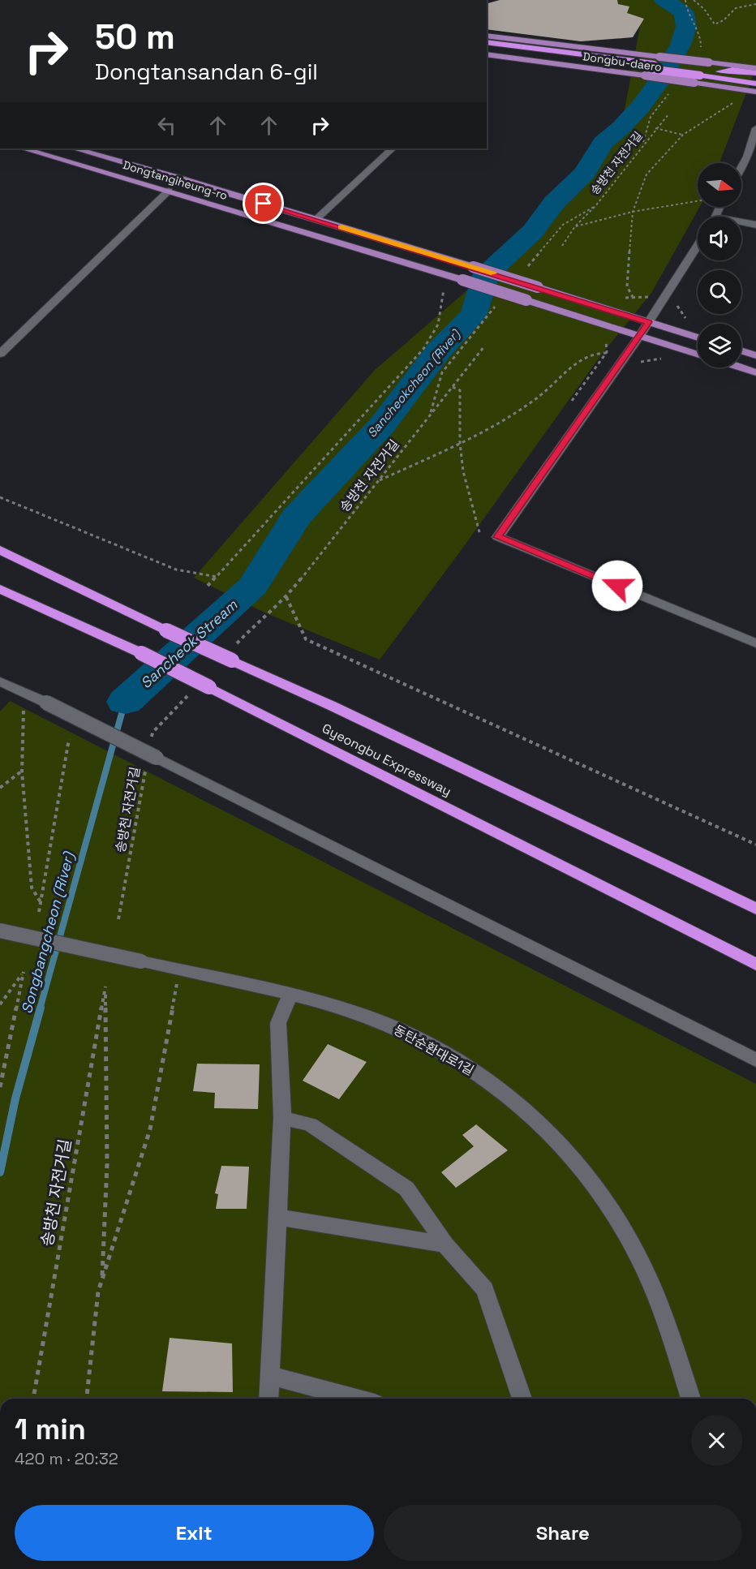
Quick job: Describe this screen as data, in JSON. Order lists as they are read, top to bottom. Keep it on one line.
{"streets":{"highway":["Dongbu-daero","Gyeongbu Expressway"],"main road":["Dongtangiheung-ro"],"street":["동탄순환대로1길"],"path":["송방천 자전거길"]},"water":["Sancheokcheon (River)","Sancheok Stream","Songbangcheon (River)"],"north":"right","page":{"turn":["50 m","Dongtansandan 6-gil"],"heading":["1 min","420 m · 20:32"],"buttons":["Exit","Share"]}}
